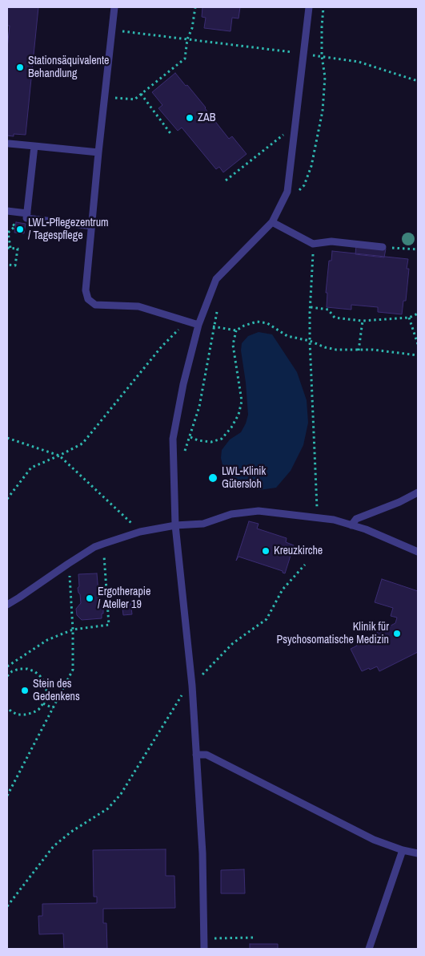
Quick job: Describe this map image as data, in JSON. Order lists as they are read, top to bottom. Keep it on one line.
{"places":["Stationsäquivalente Behandlung","ZAB","LWL-Pflegezentrum / Tagespflege","LWL-Klinik Gütersloh","Kreuzkirche","Ergotherapie / Ateller 19","Klinik für Psychosomatische Medizin","Stein des Gedenkens"]}
